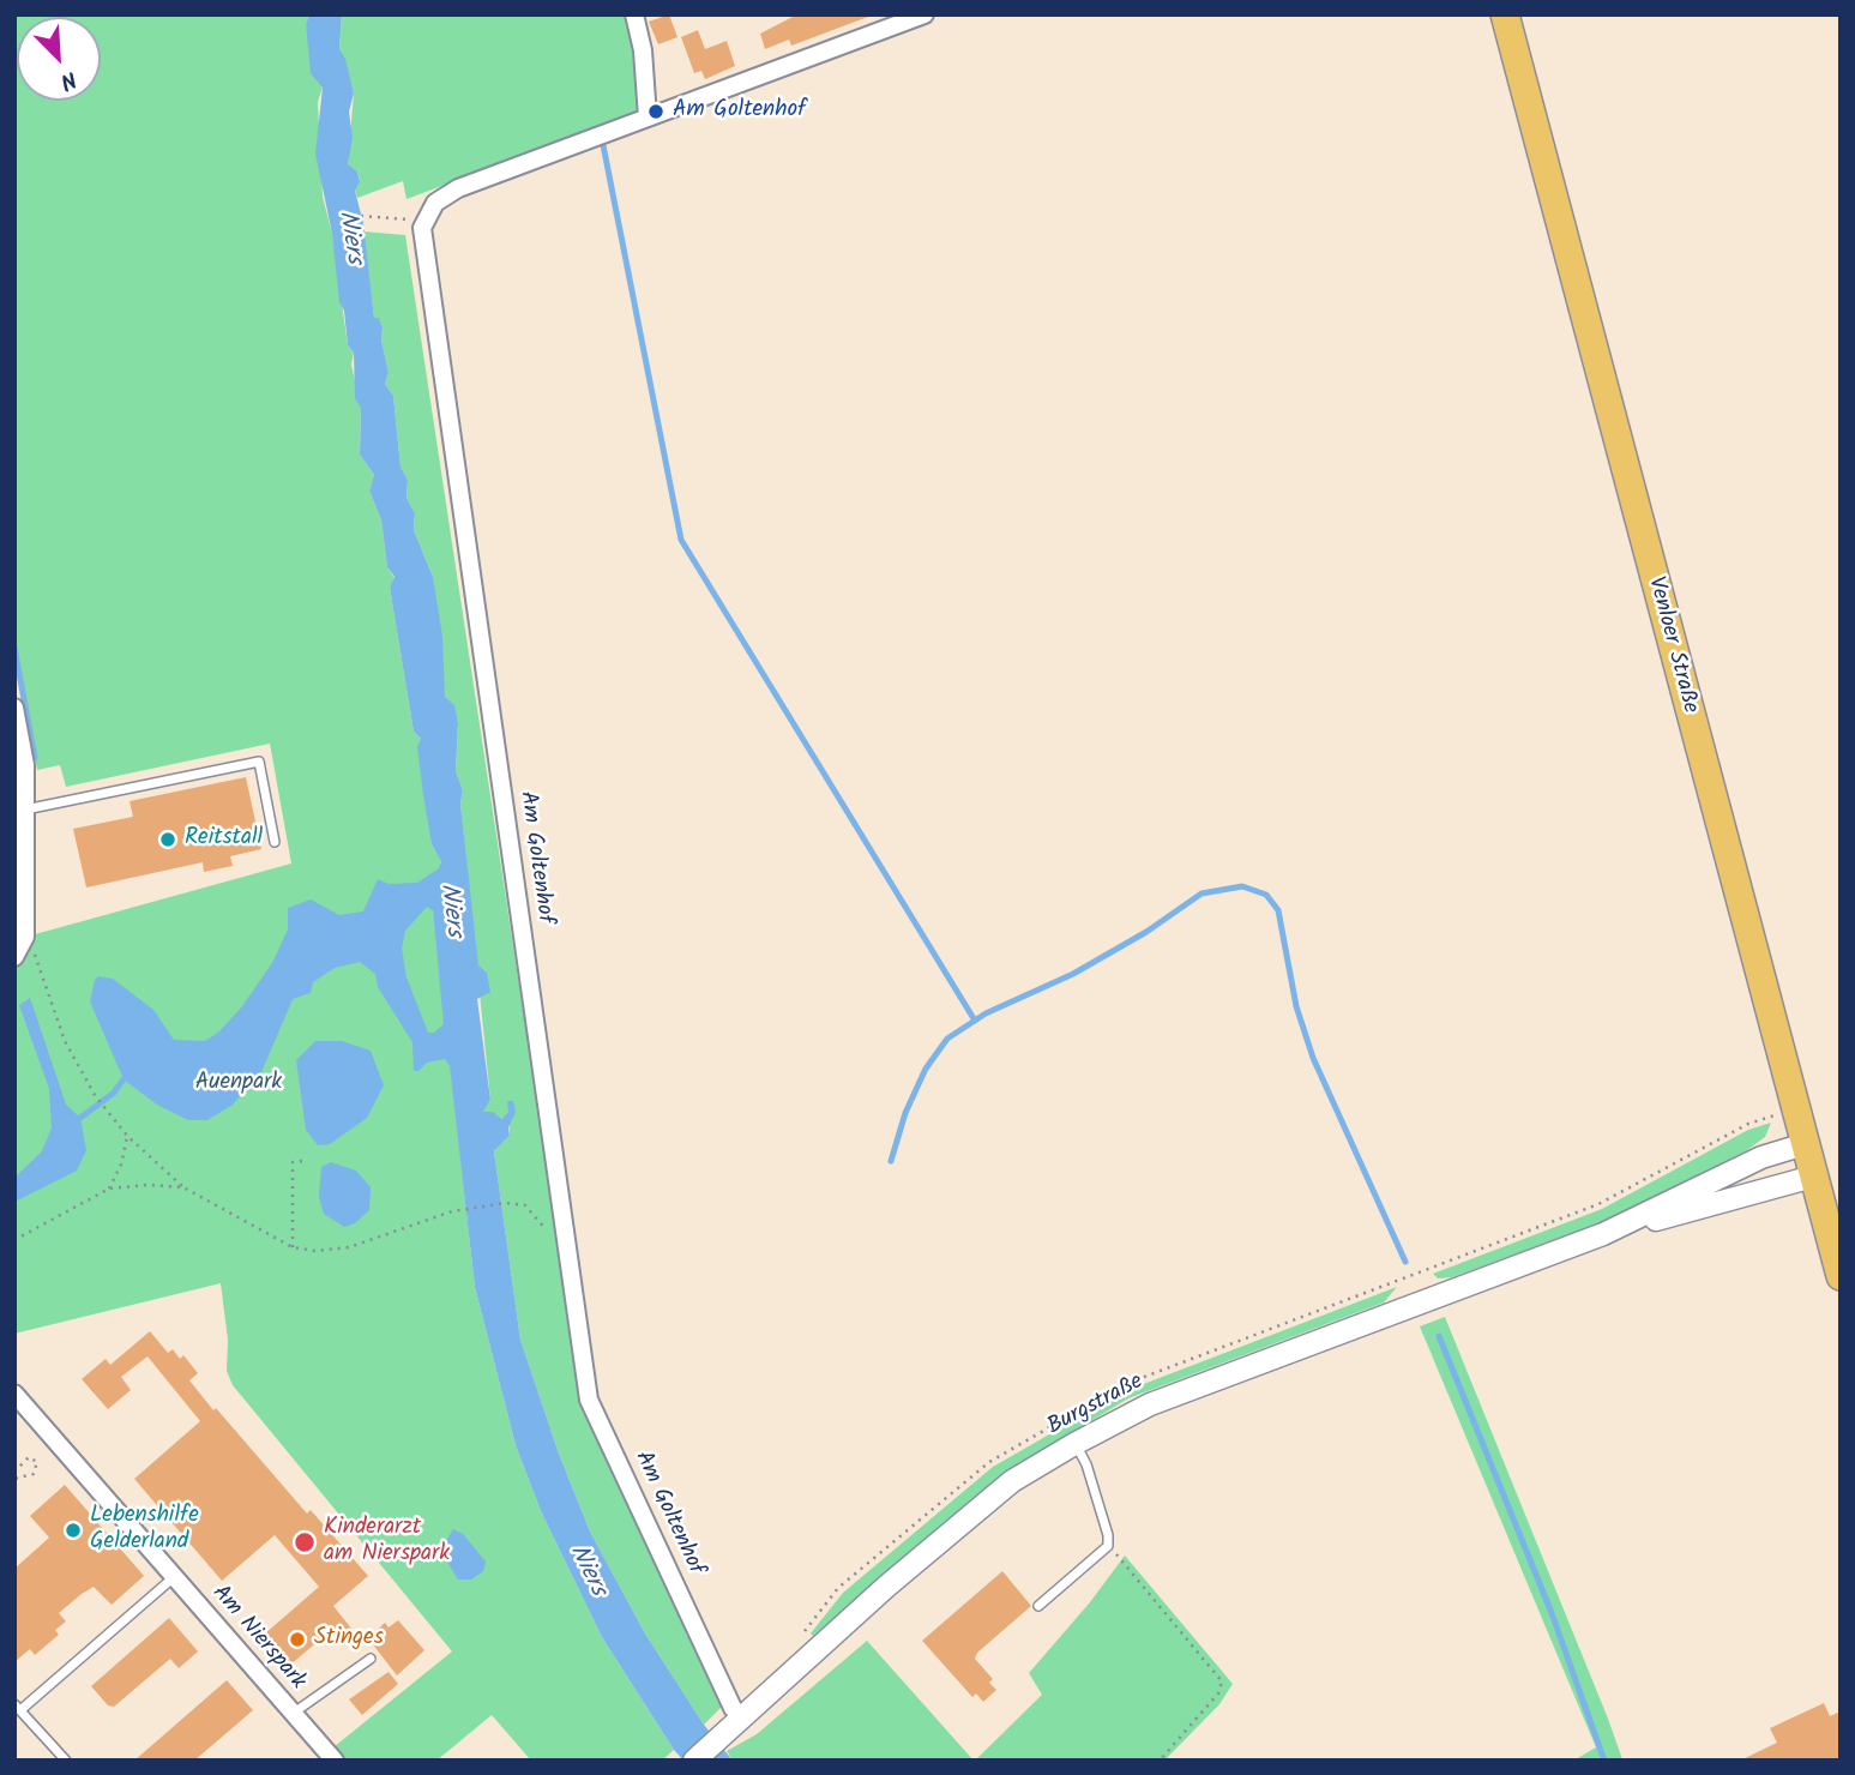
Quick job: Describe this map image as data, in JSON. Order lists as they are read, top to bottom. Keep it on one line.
{"streets":{"main road":["Venloer Straße"],"street":["Am Goltenhof","Burgstraße","Am Nierspark"]},"crossings":[["Venloer Straße","Burgstraße"],["Am Goltenhof","Burgstraße"]],"water":["Niers"],"parks":["Auenpark"],"places":["Am Goltenhof","Reitstall","Lebenshilfe Gelderland","Kinderarzt am Nierspark","Stinges"],"north":"bottom right"}
